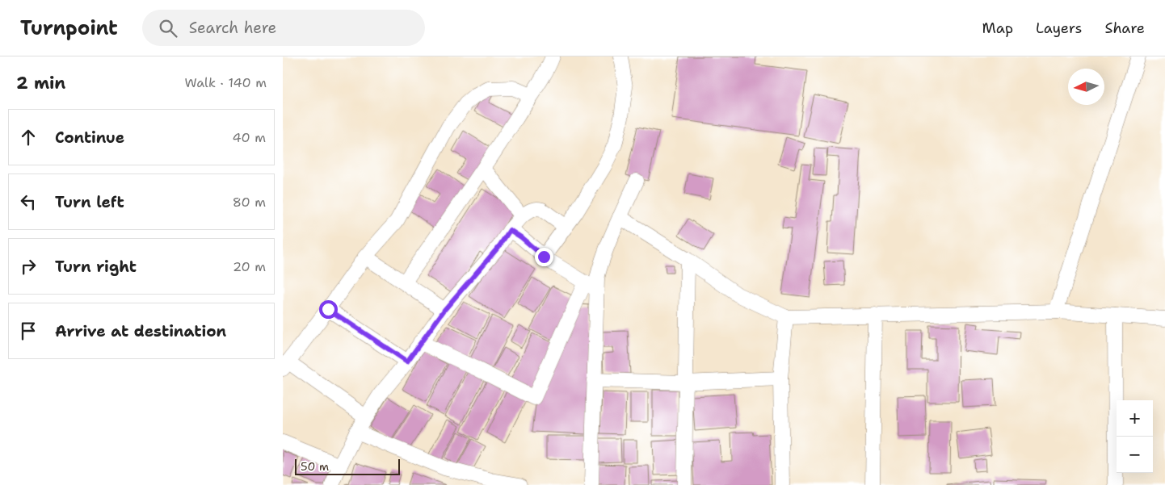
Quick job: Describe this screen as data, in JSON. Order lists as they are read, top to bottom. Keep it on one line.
{"scale_bar":"50 m","north":"left","page":{"header":"Turnpoint","search":"Search here","nav":["Map","Layers","Share"],"heading":["2 min","Walk · 140 m"],"list":[["Continue","40 m"],["Turn left","80 m"],["Turn right","20 m"],"Arrive at destination"],"map_buttons":["+","−"],"scale":"50 m"}}
